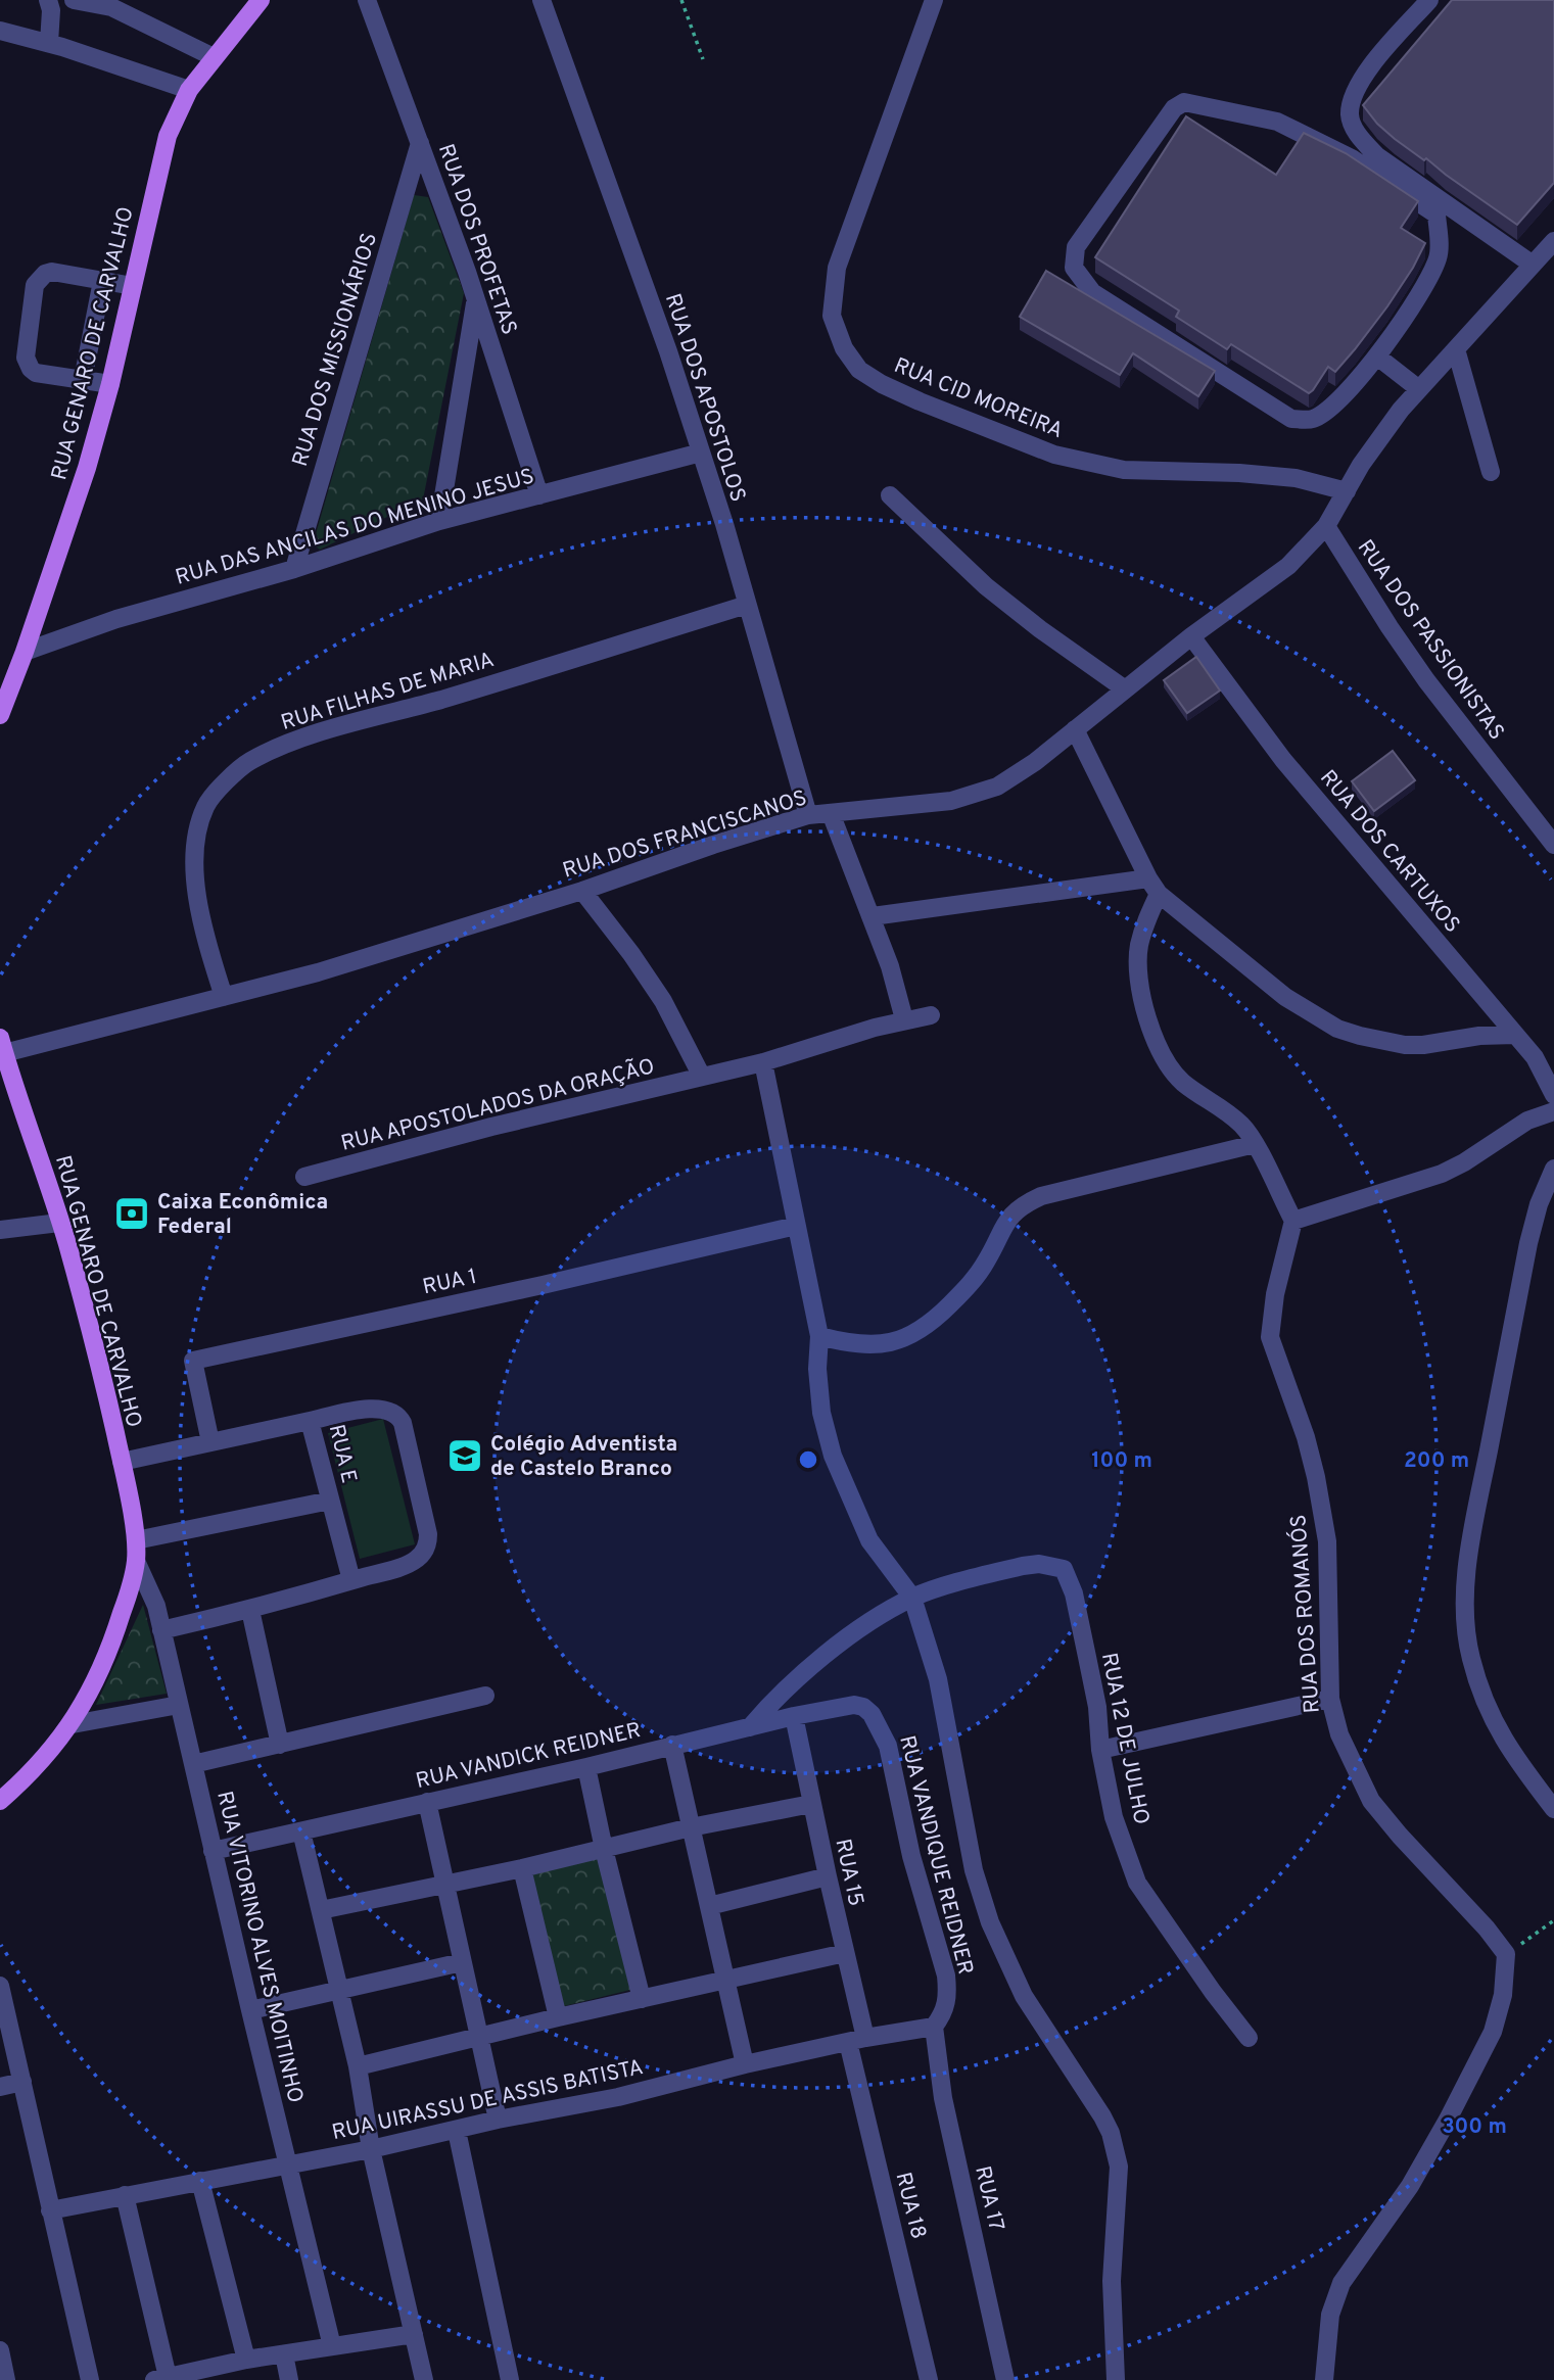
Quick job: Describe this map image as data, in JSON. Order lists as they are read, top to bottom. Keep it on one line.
{"streets":{"main road":["RUA GENARO DE CARVALHO"],"street":["RUA DOS PROFETAS","RUA DOS MISSIONÁRIOS","RUA DOS APOSTOLOS","RUA CID MOREIRA","RUA DAS ANCILAS DO MENINO JESUS","RUA DOS PASSIONISTAS","RUA FILHAS DE MARIA","RUA DOS FRANCISCANOS","RUA DOS CARTUXOS","RUA APOSTOLADOS DA ORAÇÃO","RUA 1","RUA E","RUA DOS ROMANÓS","RUA 12 DE JULHO","RUA VANDICK REIDNER","RUA VANDIQUE REIDNER","RUA 15","RUA VITORINO ALVES MOITINHO","RUA UIRASSU DE ASSIS BATISTA","RUA 17","RUA 18"]},"crossings":[["RUA DOS PROFETAS","RUA DOS MISSIONÁRIOS"],["RUA DOS PROFETAS","RUA DAS ANCILAS DO MENINO JESUS"],["RUA GENARO DE CARVALHO","RUA DAS ANCILAS DO MENINO JESUS"],["RUA GENARO DE CARVALHO","RUA DOS FRANCISCANOS"],["RUA GENARO DE CARVALHO","RUA VITORINO ALVES MOITINHO"],["RUA DOS MISSIONÁRIOS","RUA DAS ANCILAS DO MENINO JESUS"],["RUA DOS APOSTOLOS","RUA DAS ANCILAS DO MENINO JESUS"],["RUA DOS APOSTOLOS","RUA FILHAS DE MARIA"],["RUA DOS APOSTOLOS","RUA DOS FRANCISCANOS"],["RUA CID MOREIRA","RUA DOS FRANCISCANOS"],["RUA DOS PASSIONISTAS","RUA DOS FRANCISCANOS"],["RUA FILHAS DE MARIA","RUA DOS FRANCISCANOS"],["RUA DOS FRANCISCANOS","RUA DOS CARTUXOS"],["RUA VANDICK REIDNER","RUA VANDIQUE REIDNER"],["RUA VANDICK REIDNER","RUA 15"],["RUA VANDICK REIDNER","RUA VITORINO ALVES MOITINHO"],["RUA VANDIQUE REIDNER","RUA UIRASSU DE ASSIS BATISTA"],["RUA VANDIQUE REIDNER","RUA 17"],["RUA 15","RUA UIRASSU DE ASSIS BATISTA"],["RUA 15","RUA 18"],["RUA VITORINO ALVES MOITINHO","RUA UIRASSU DE ASSIS BATISTA"],["RUA UIRASSU DE ASSIS BATISTA","RUA 17"],["RUA UIRASSU DE ASSIS BATISTA","RUA 18"]],"places":{"bank":["Caixa Econômica Federal"],"school or university":["Colégio Adventista de Castelo Branco"]},"rings":["100 m","200 m","300 m"]}
